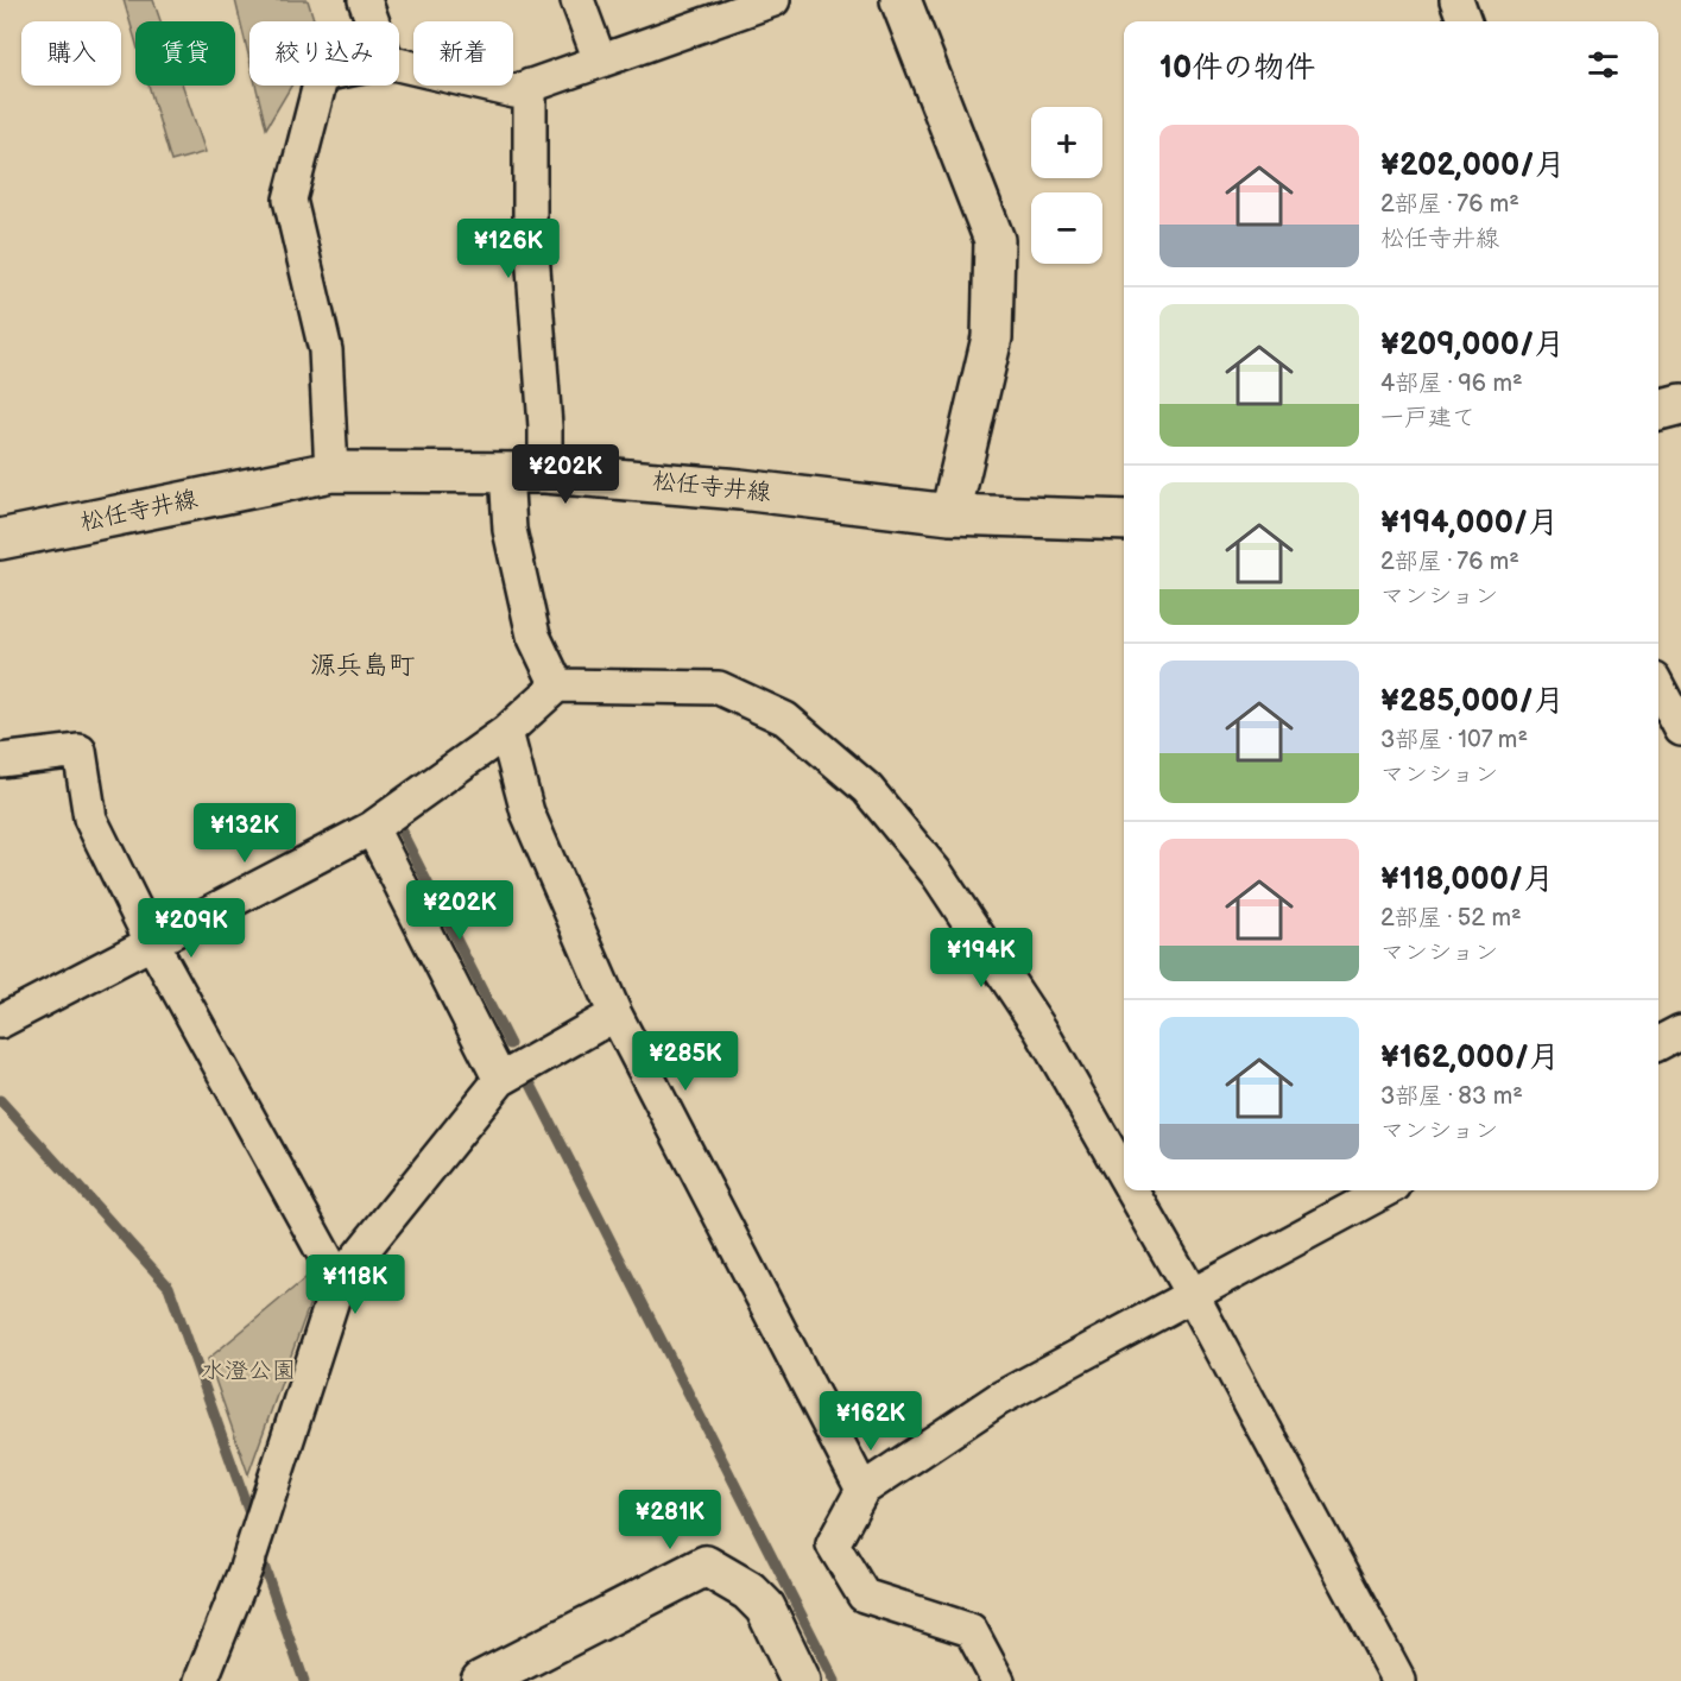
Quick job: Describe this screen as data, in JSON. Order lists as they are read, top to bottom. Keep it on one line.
{"streets":{"main road":["松任寺井線"]},"districts":["源兵島町"],"parks":["水澄公園"],"page":{"chip":["購入","賃貸","絞り込み","新着"],"heading":"10件の物件","map_buttons":["+","−"],"list":[{"name":"¥202,000/月","note":"2部屋 · 76 m² · 松任寺井線"},{"name":"¥209,000/月","note":"4部屋 · 96 m² · 一戸建て"},{"name":"¥194,000/月","note":"2部屋 · 76 m² · マンション"},{"name":"¥285,000/月","note":"3部屋 · 107 m² · マンション"},{"name":"¥118,000/月","note":"2部屋 · 52 m² · マンション"},{"name":"¥162,000/月","note":"3部屋 · 83 m² · マンション"}],"price":["¥126K","¥202K","¥132K","¥202K","¥209K","¥194K","¥285K","¥118K","¥162K","¥281K"]}}
